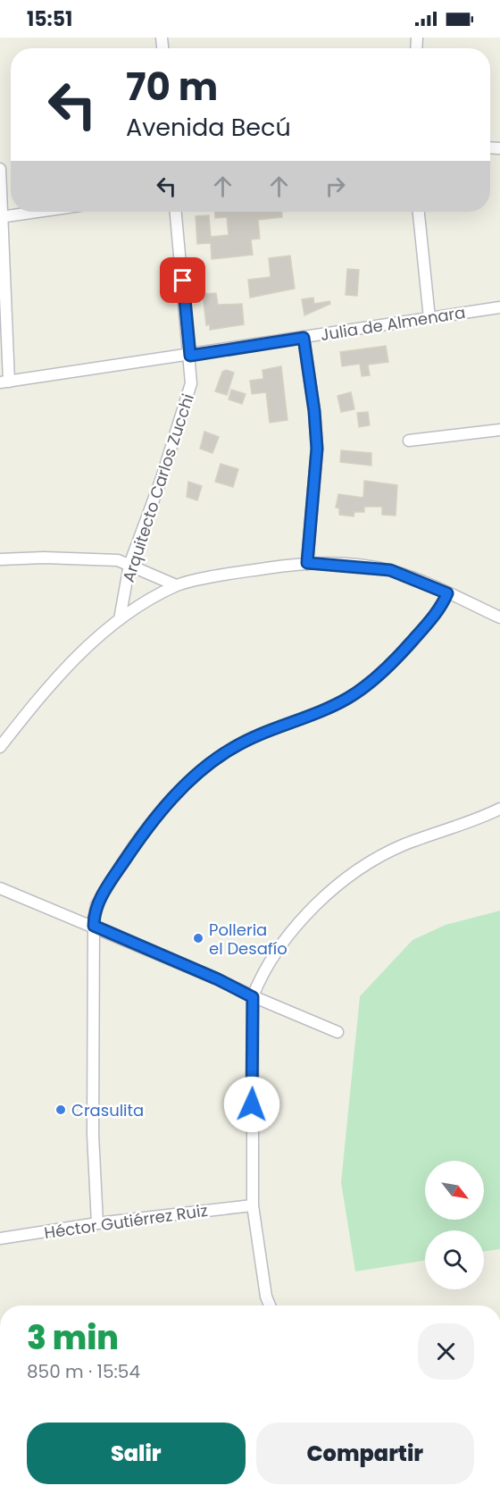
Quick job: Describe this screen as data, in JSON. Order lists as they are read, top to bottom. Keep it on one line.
{"streets":{"street":["Julia de Almenara","Arquitecto Carlos Zucchi","Héctor Gutiérrez Ruiz"]},"crossings":[["Julia de Almenara","Arquitecto Carlos Zucchi"]],"places":["Polleria el Desafío","Crasulita"],"north":"bottom right","page":{"status":"15:51","turn":["70 m","Avenida Becú"],"heading":["3 min","850 m · 15:54"],"buttons":["Salir","Compartir"]}}
